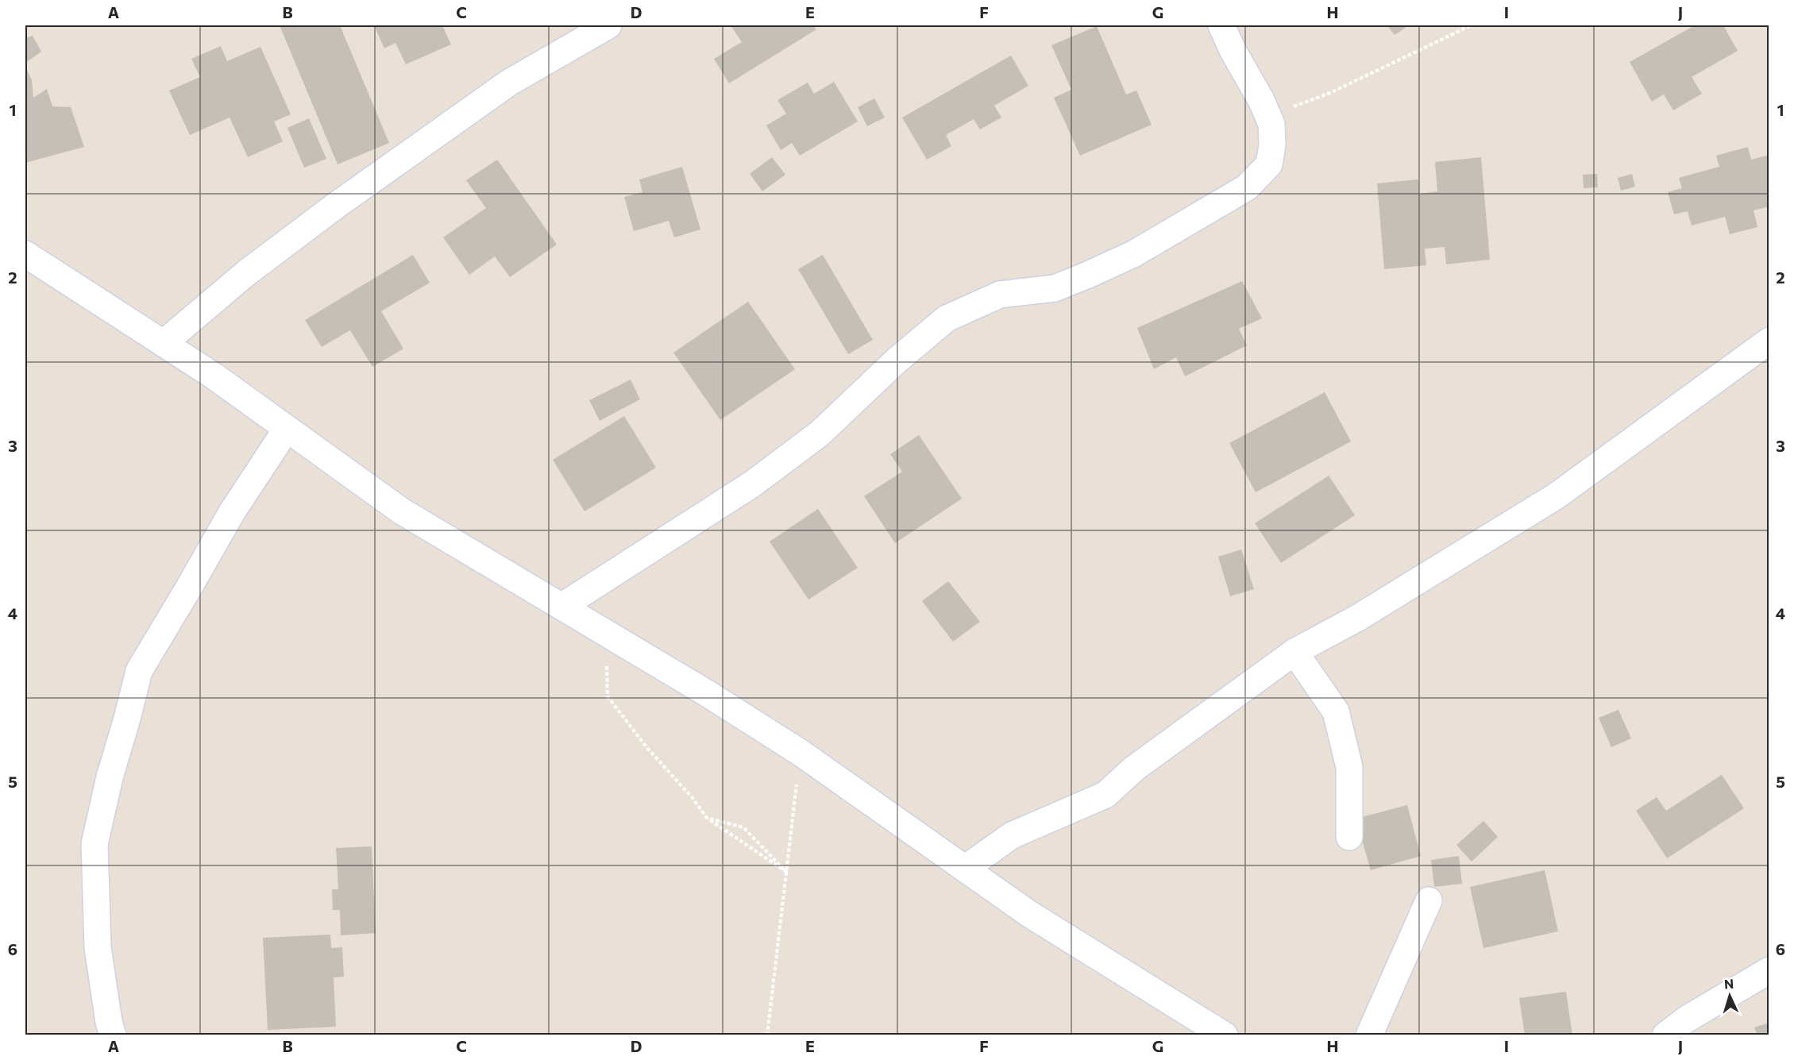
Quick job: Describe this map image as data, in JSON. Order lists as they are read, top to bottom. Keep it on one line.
{"north":"top","grid":{"columns":["A","B","C","D","E","F","G","H","I","J"],"rows":["1","2","3","4","5","6"]}}
